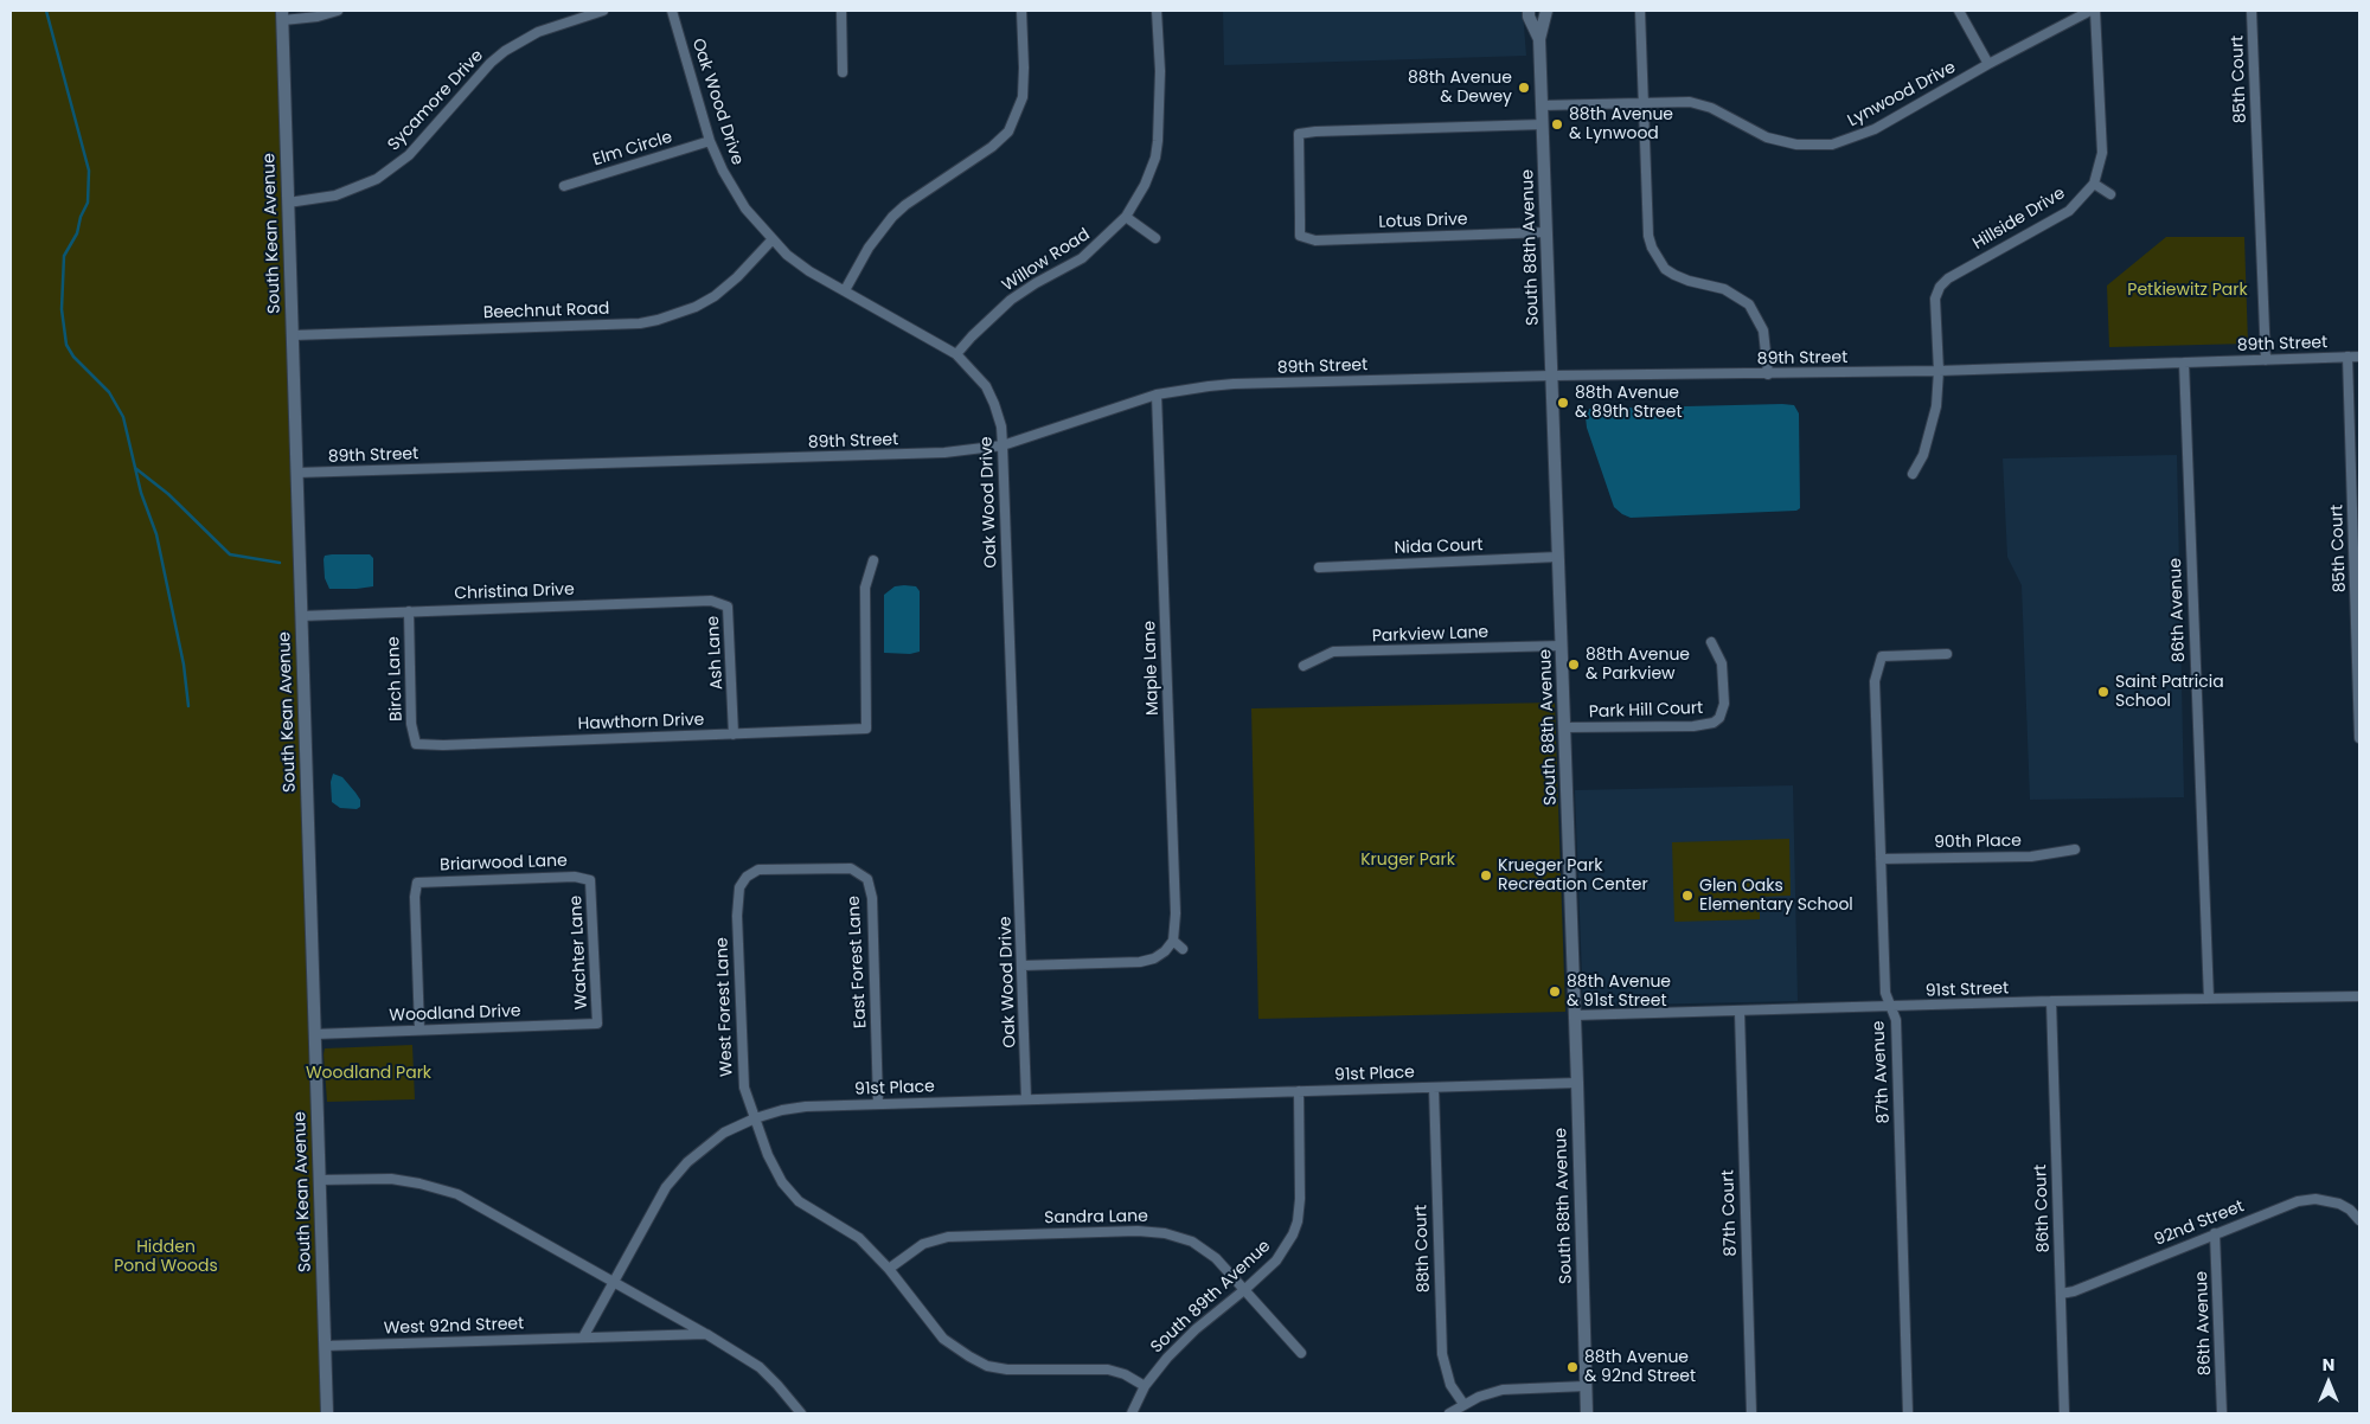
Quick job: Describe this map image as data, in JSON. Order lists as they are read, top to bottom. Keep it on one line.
{"streets":{"street":["85th Court","Lynwood Drive","Sycamore Drive","Oak Wood Drive","Elm Circle","Hillside Drive","Lotus Drive","South Kean Avenue","South 88th Avenue","Willow Road","Beechnut Road","89th Street","Nida Court","Christina Drive","86th Avenue","Parkview Lane","Ash Lane","Maple Lane","Birch Lane","Park Hill Court","Hawthorn Drive","90th Place","Briarwood Lane","Wachter Lane","East Forest Lane","91st Street","West Forest Lane","Woodland Drive","87th Avenue","91st Place","86th Court","87th Court","Sandra Lane","92nd Street","88th Court","South 89th Avenue","West 92nd Street"]},"crossings":[["85th Court","89th Street"],["Lynwood Drive","Hillside Drive"],["Lynwood Drive","South 88th Avenue"],["Sycamore Drive","South Kean Avenue"],["Oak Wood Drive","Elm Circle"],["Oak Wood Drive","Willow Road"],["Oak Wood Drive","Beechnut Road"],["Oak Wood Drive","89th Street"],["Oak Wood Drive","91st Place"],["Hillside Drive","89th Street"],["Lotus Drive","South 88th Avenue"],["South Kean Avenue","Beechnut Road"],["South Kean Avenue","89th Street"],["South Kean Avenue","Christina Drive"],["South Kean Avenue","Woodland Drive"],["South Kean Avenue","West 92nd Street"],["South 88th Avenue","89th Street"],["South 88th Avenue","Nida Court"],["South 88th Avenue","Parkview Lane"],["South 88th Avenue","Park Hill Court"],["South 88th Avenue","91st Street"],["South 88th Avenue","91st Place"],["89th Street","86th Avenue"],["89th Street","Maple Lane"],["Christina Drive","Ash Lane"],["Christina Drive","Birch Lane"],["86th Avenue","91st Street"],["86th Avenue","92nd Street"],["Ash Lane","Hawthorn Drive"],["Birch Lane","Hawthorn Drive"],["90th Place","87th Avenue"],["Briarwood Lane","Wachter Lane"],["Briarwood Lane","Woodland Drive"],["Wachter Lane","Woodland Drive"],["East Forest Lane","West Forest Lane"],["East Forest Lane","91st Place"],["91st Street","87th Avenue"],["91st Street","86th Court"],["91st Street","87th Court"],["West Forest Lane","91st Place"],["West Forest Lane","Sandra Lane"],["West Forest Lane","South 89th Avenue"],["91st Place","88th Court"],["91st Place","South 89th Avenue"],["86th Court","92nd Street"],["Sandra Lane","South 89th Avenue"]],"parks":["Petkiewitz Park","Kruger Park","Woodland Park","Hidden Pond Woods"],"places":["88th Avenue & Dewey","88th Avenue & Lynwood","88th Avenue & 89th Street","88th Avenue & Parkview","Saint Patricia School","Krueger Park Recreation Center","Glen Oaks Elementary School","88th Avenue & 91st Street","88th Avenue & 92nd Street"],"north":"top"}
